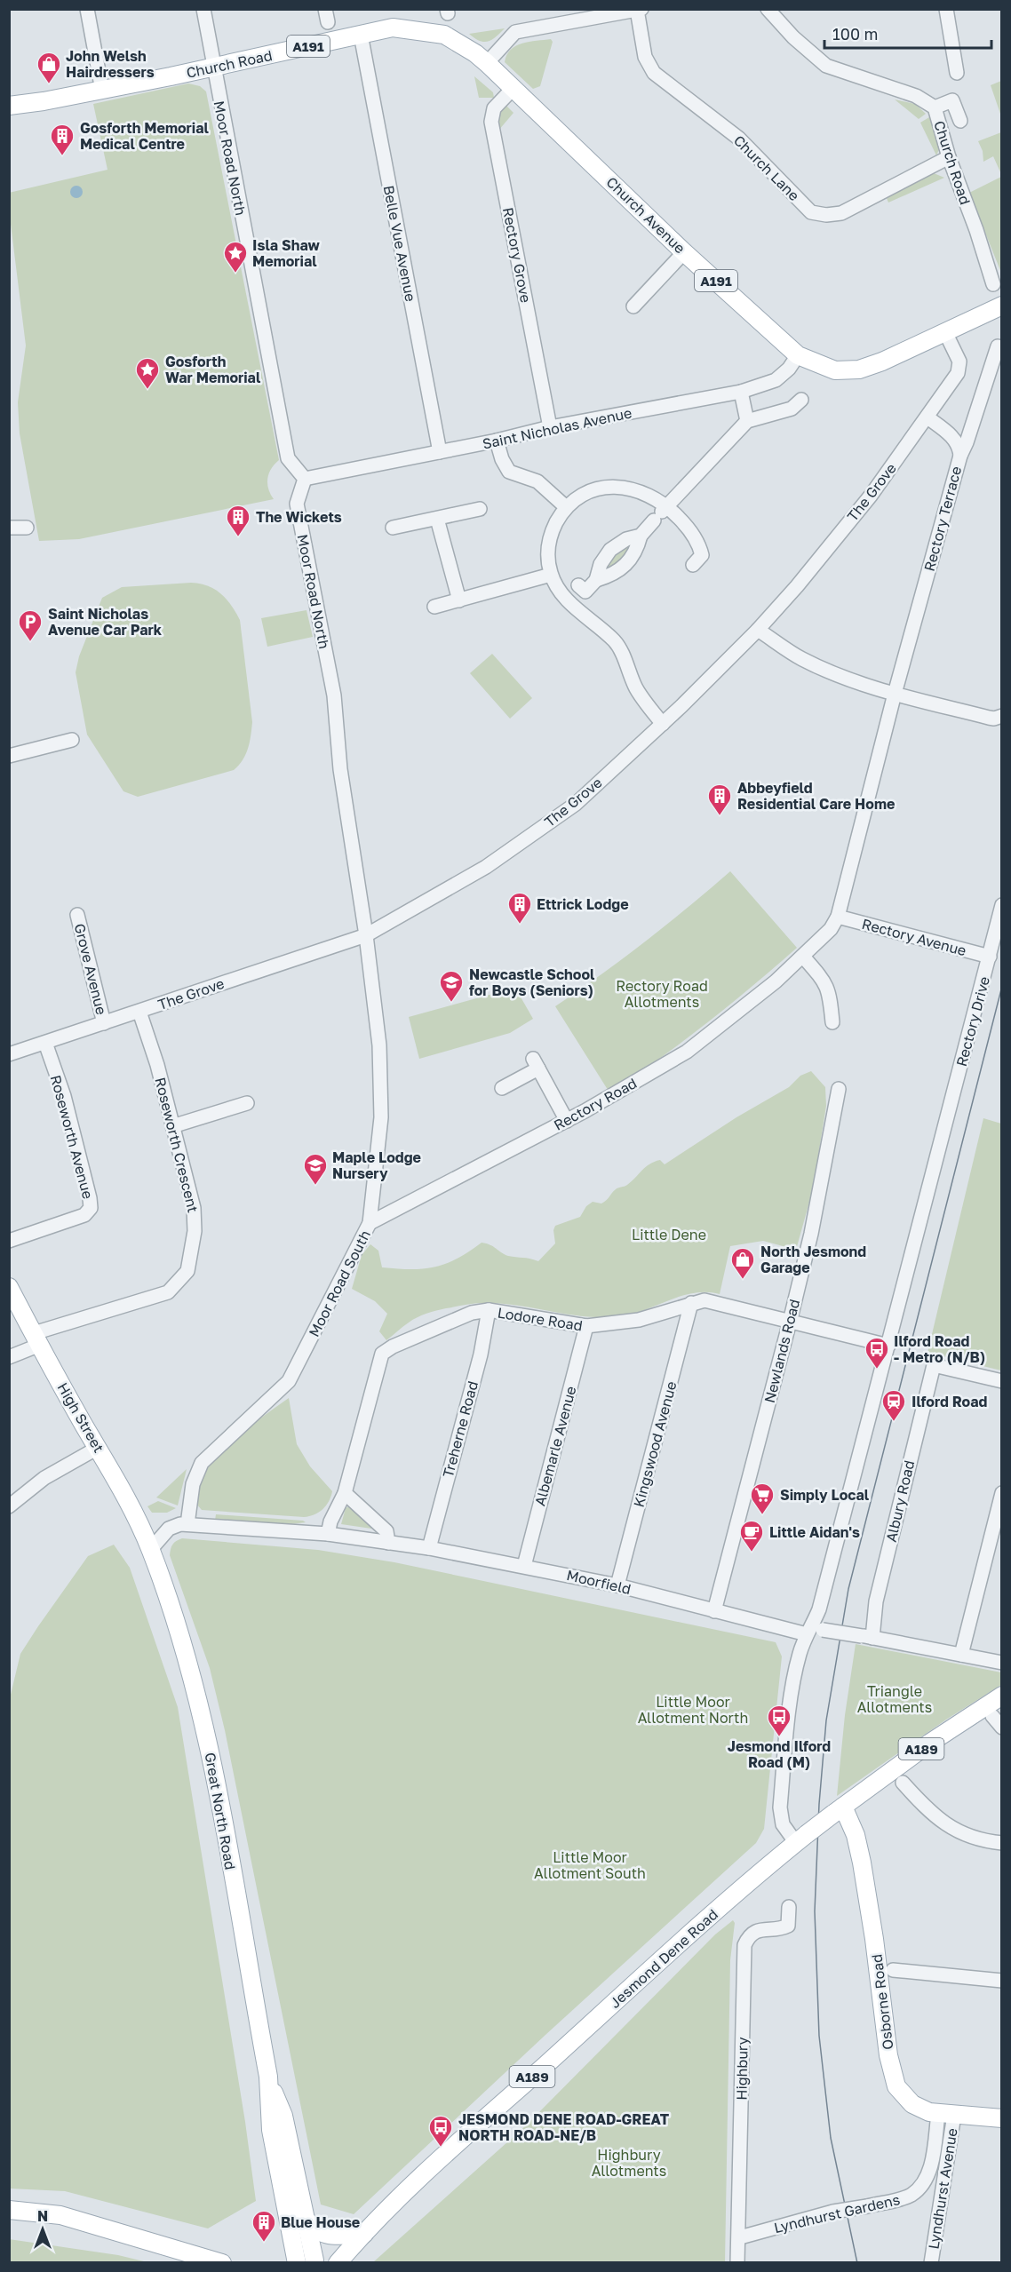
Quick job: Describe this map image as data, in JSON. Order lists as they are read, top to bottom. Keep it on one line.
{"streets":{"main road":["A191","Church Road","Church Avenue","High Street","A189","Great North Road","Jesmond Dene Road","Osborne Road"],"street":["Moor Road North","Church Lane","Belle Vue Avenue","Rectory Grove","Saint Nicholas Avenue","The Grove","Rectory Terrace","Rectory Avenue","Grove Avenue","Rectory Drive","Rectory Road","Roseworth Avenue","Roseworth Crescent","Moor Road South","Lodore Road","Newlands Road","Treherne Road","Kingswood Avenue","Albemarle Avenue","Albury Road","Moorfield","Highbury","Lyndhurst Avenue","Lyndhurst Gardens"]},"crossings":[["Church Road","Moor Road North"],["Church Road","Church Lane"],["Church Road","Church Avenue"],["Church Road","Belle Vue Avenue"],["Moor Road North","Saint Nicholas Avenue"],["Moor Road North","The Grove"],["Moor Road North","Moor Road South"],["Church Avenue","Rectory Grove"],["Church Avenue","Saint Nicholas Avenue"],["Church Avenue","The Grove"],["Belle Vue Avenue","Saint Nicholas Avenue"],["Rectory Grove","Saint Nicholas Avenue"],["The Grove","Grove Avenue"],["The Grove","Roseworth Avenue"],["The Grove","Roseworth Crescent"],["The Grove","Moor Road South"],["Rectory Terrace","Rectory Road"],["Rectory Avenue","Rectory Drive"],["Rectory Avenue","Rectory Road"],["Rectory Drive","Lodore Road"],["Rectory Road","Moor Road South"],["Roseworth Crescent","High Street"],["Moor Road South","Moorfield"],["Lodore Road","Newlands Road"],["Lodore Road","Treherne Road"],["Lodore Road","Kingswood Avenue"],["Lodore Road","Albemarle Avenue"],["Lodore Road","Moorfield"],["Newlands Road","Moorfield"],["High Street","Moorfield"],["High Street","Great North Road"],["Treherne Road","Moorfield"],["Kingswood Avenue","Moorfield"],["Albemarle Avenue","Moorfield"],["Albury Road","Moorfield"],["Moorfield","Great North Road"],["Great North Road","Jesmond Dene Road"],["Jesmond Dene Road","Osborne Road"],["Osborne Road","Lyndhurst Avenue"],["Osborne Road","Lyndhurst Gardens"],["Highbury","Lyndhurst Gardens"],["Lyndhurst Avenue","Lyndhurst Gardens"]],"parks":["Rectory Road Allotments","Little Dene","Triangle Allotments","Little Moor Allotment North","Little Moor Allotment South","Highbury Allotments"],"places":{"shop":["John Welsh Hairdressers","North Jesmond Garage"],"building":["Gosforth Memorial Medical Centre","The Wickets","Abbeyfield Residential Care Home","Ettrick Lodge","Blue House"],"place":["Isla Shaw Memorial","Gosforth War Memorial"],"parking":["Saint Nicholas Avenue Car Park"],"school or university":["Newcastle School for Boys (Seniors)","Maple Lodge Nursery"],"bus stop":["Ilford Road - Metro (N/B)","Jesmond Ilford Road (M)","JESMOND DENE ROAD-GREAT NORTH ROAD-NE/B"],"station":["Ilford Road"],"supermarket":["Simply Local"],"cafe":["Little Aidan's"]},"scale_bar":"100 m","north":"top"}
